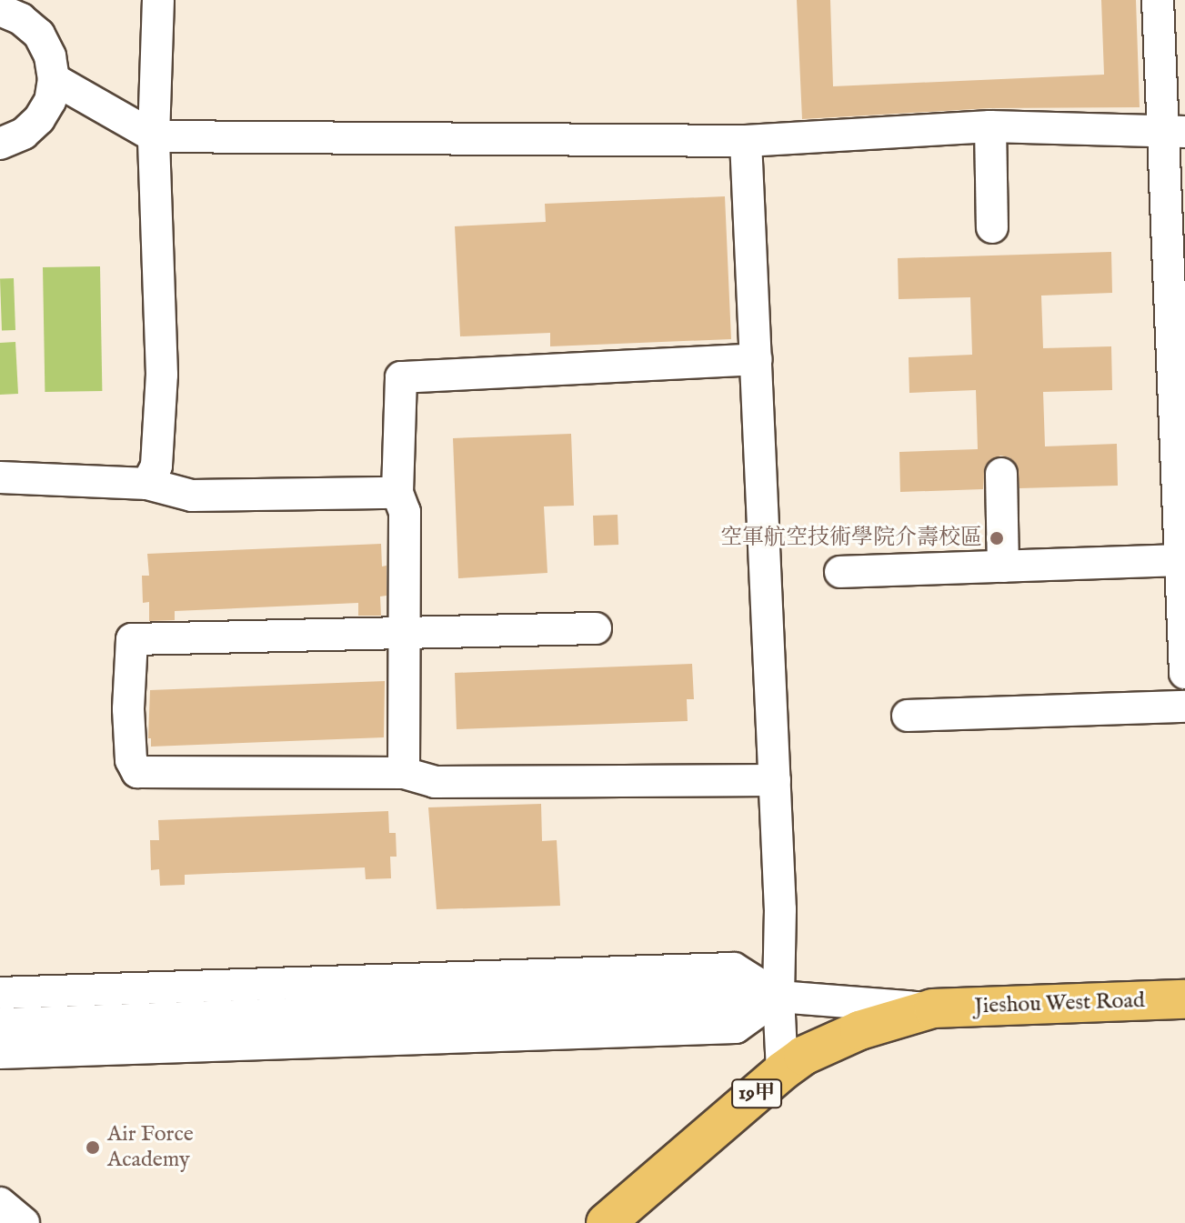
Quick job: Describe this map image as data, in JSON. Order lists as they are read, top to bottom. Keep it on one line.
{"streets":{"main road":["Jieshou West Road","19甲"]},"places":["空軍航空技術學院介壽校區","Air Force Academy"]}
